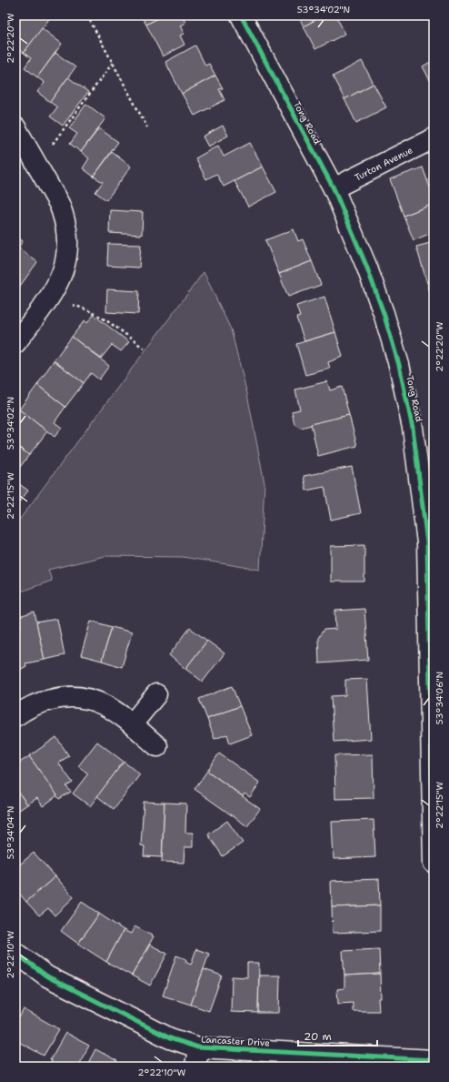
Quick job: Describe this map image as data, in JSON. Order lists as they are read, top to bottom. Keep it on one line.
{"streets":{"street":["Tong Road","Turton Avenue","Lancaster Drive"]},"crossings":[["Tong Road","Turton Avenue"]],"scale_bar":"20 m","coordinates":["53°34'02\"N","2°22'20\"W","2°22'15\"W","53°34'06\"N","53°34'04\"N","2°22'10\"W"]}
